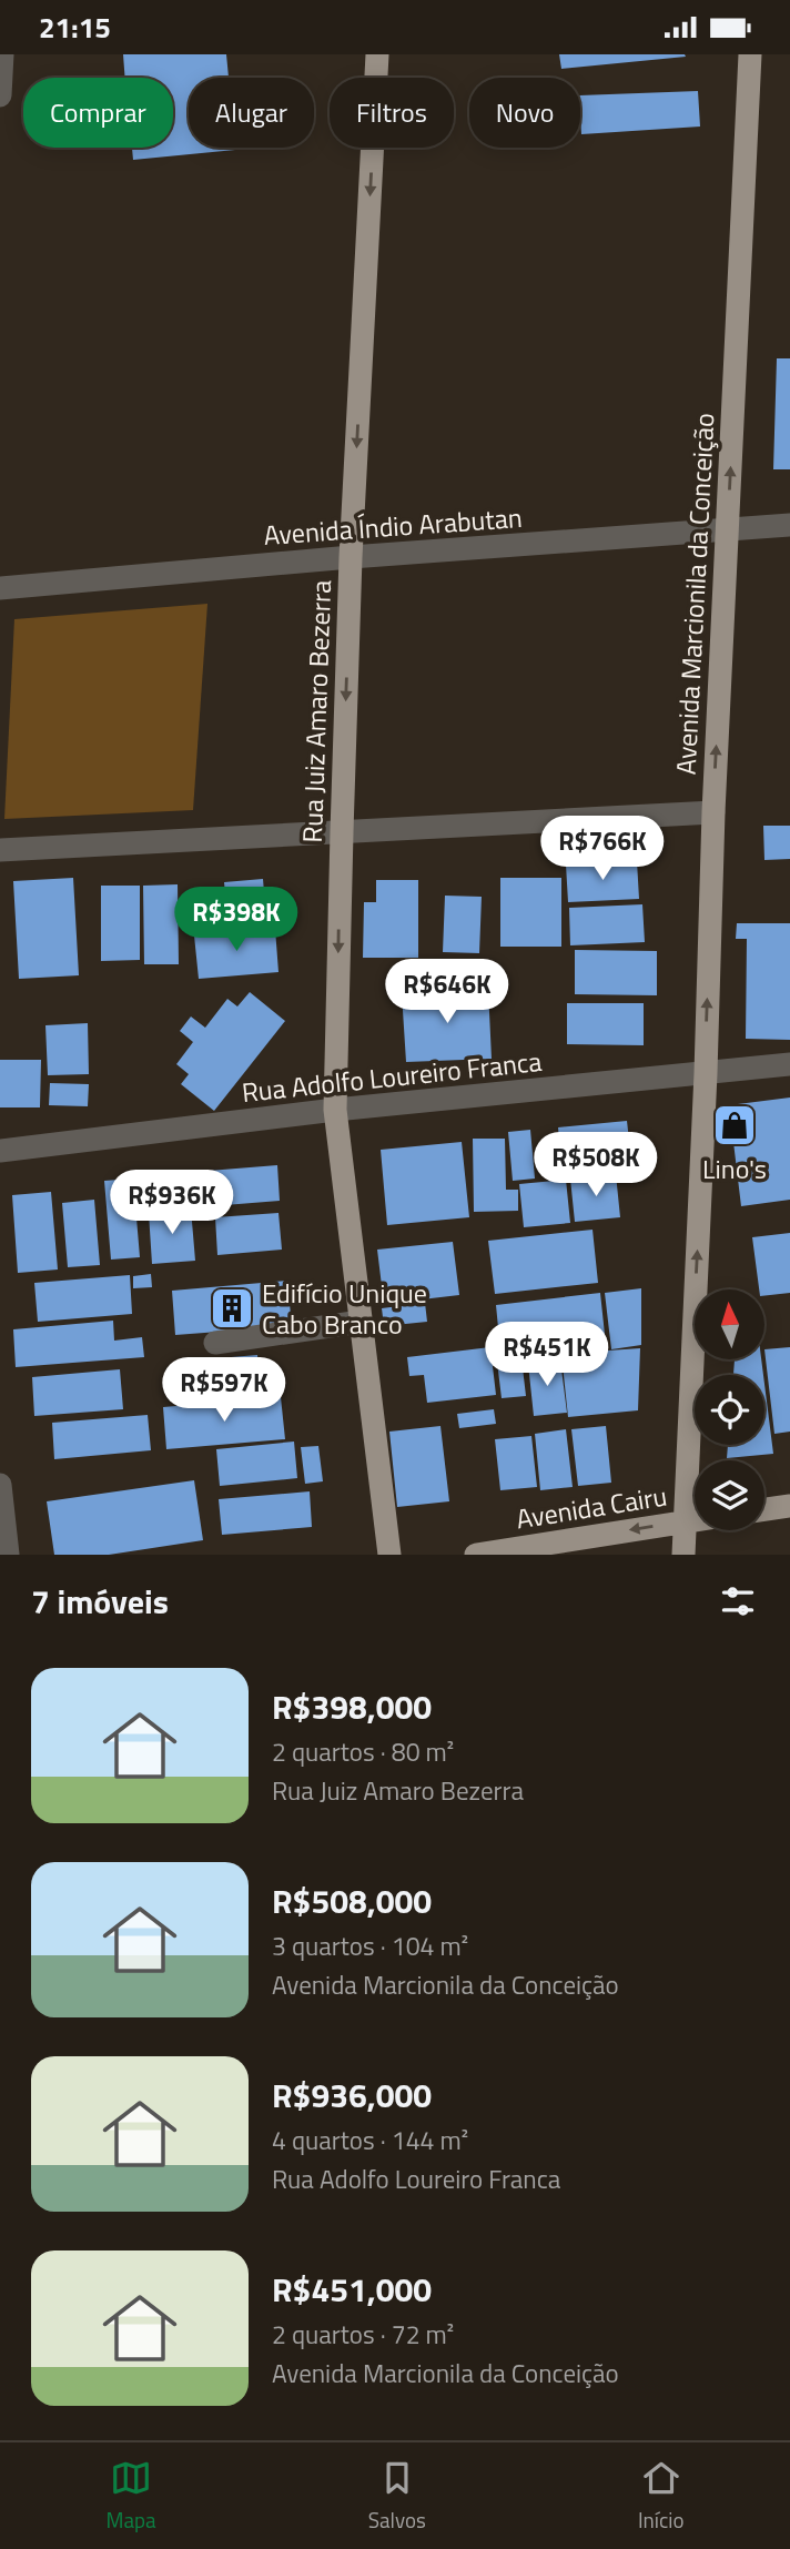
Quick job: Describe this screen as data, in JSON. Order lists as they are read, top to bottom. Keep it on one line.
{"streets":{"main road":["Avenida Marcionila da Conceição","Rua Juiz Amaro Bezerra","Avenida Cairu"],"street":["Avenida Índio Arabutan","Rua Adolfo Loureiro Franca"]},"crossings":[["Avenida Índio Arabutan","Avenida Marcionila da Conceição"],["Avenida Índio Arabutan","Rua Juiz Amaro Bezerra"],["Avenida Marcionila da Conceição","Rua Adolfo Loureiro Franca"],["Avenida Marcionila da Conceição","Avenida Cairu"],["Rua Juiz Amaro Bezerra","Rua Adolfo Loureiro Franca"]],"one_way":["Avenida Marcionila da Conceição","Rua Juiz Amaro Bezerra","Avenida Cairu"],"places":{"shop":["Lino's"],"building":["Edifício Unique Cabo Branco"]},"north":"top","page":{"status":"21:15","chip":["Comprar","Alugar","Filtros","Novo"],"price":["R$766K","R$398K","R$646K","R$508K","R$936K","R$451K","R$597K"],"heading":"7 imóveis","list":[{"name":"R$398,000","note":"2 quartos · 80 m² · Rua Juiz Amaro Bezerra"},{"name":"R$508,000","note":"3 quartos · 104 m² · Avenida Marcionila da Conceição"},{"name":"R$936,000","note":"4 quartos · 144 m² · Rua Adolfo Loureiro Franca"},{"name":"R$451,000","note":"2 quartos · 72 m² · Avenida Marcionila da Conceição"}],"tabs":["Mapa","Salvos","Início"]}}
